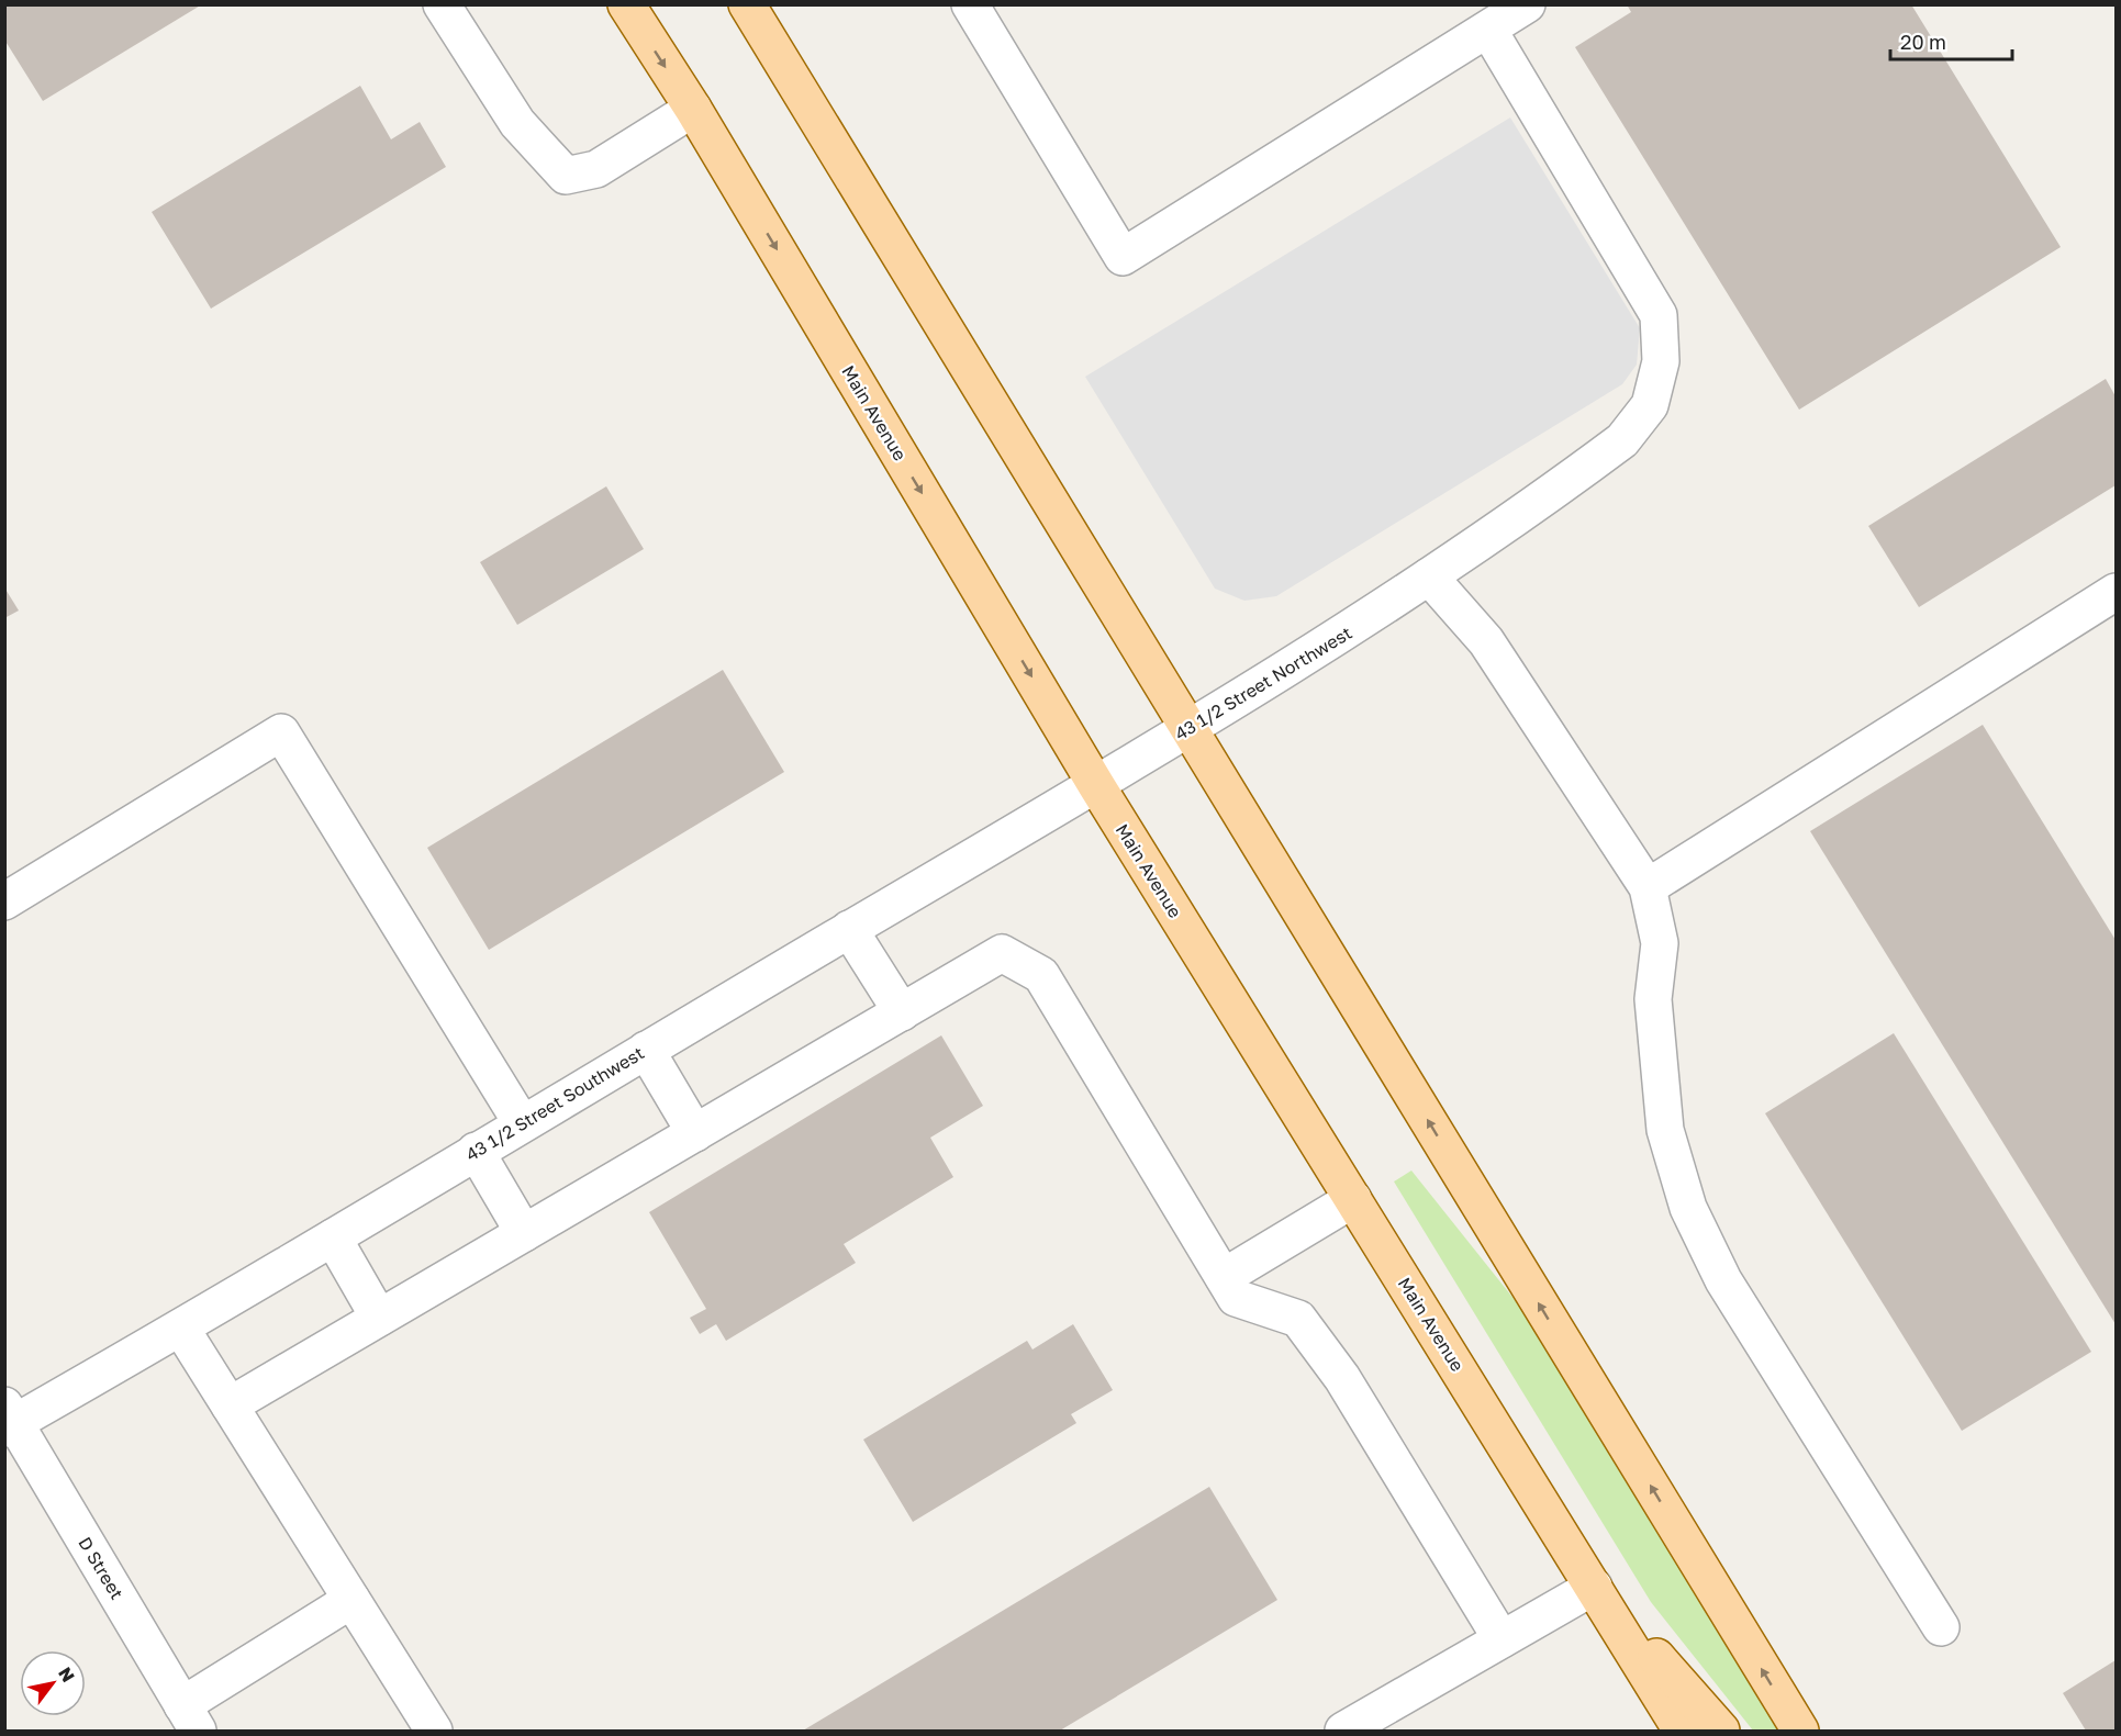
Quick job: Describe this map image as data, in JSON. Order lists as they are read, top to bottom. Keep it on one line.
{"streets":{"main road":["Main Avenue"],"street":["43 1/2 Street Northwest","43 1/2 Street Southwest","D Street"]},"crossings":[["Main Avenue","43 1/2 Street Northwest"],["Main Avenue","43 1/2 Street Southwest"],["43 1/2 Street Northwest","43 1/2 Street Southwest"],["43 1/2 Street Southwest","D Street"]],"scale_bar":"20 m","north":"top right"}
